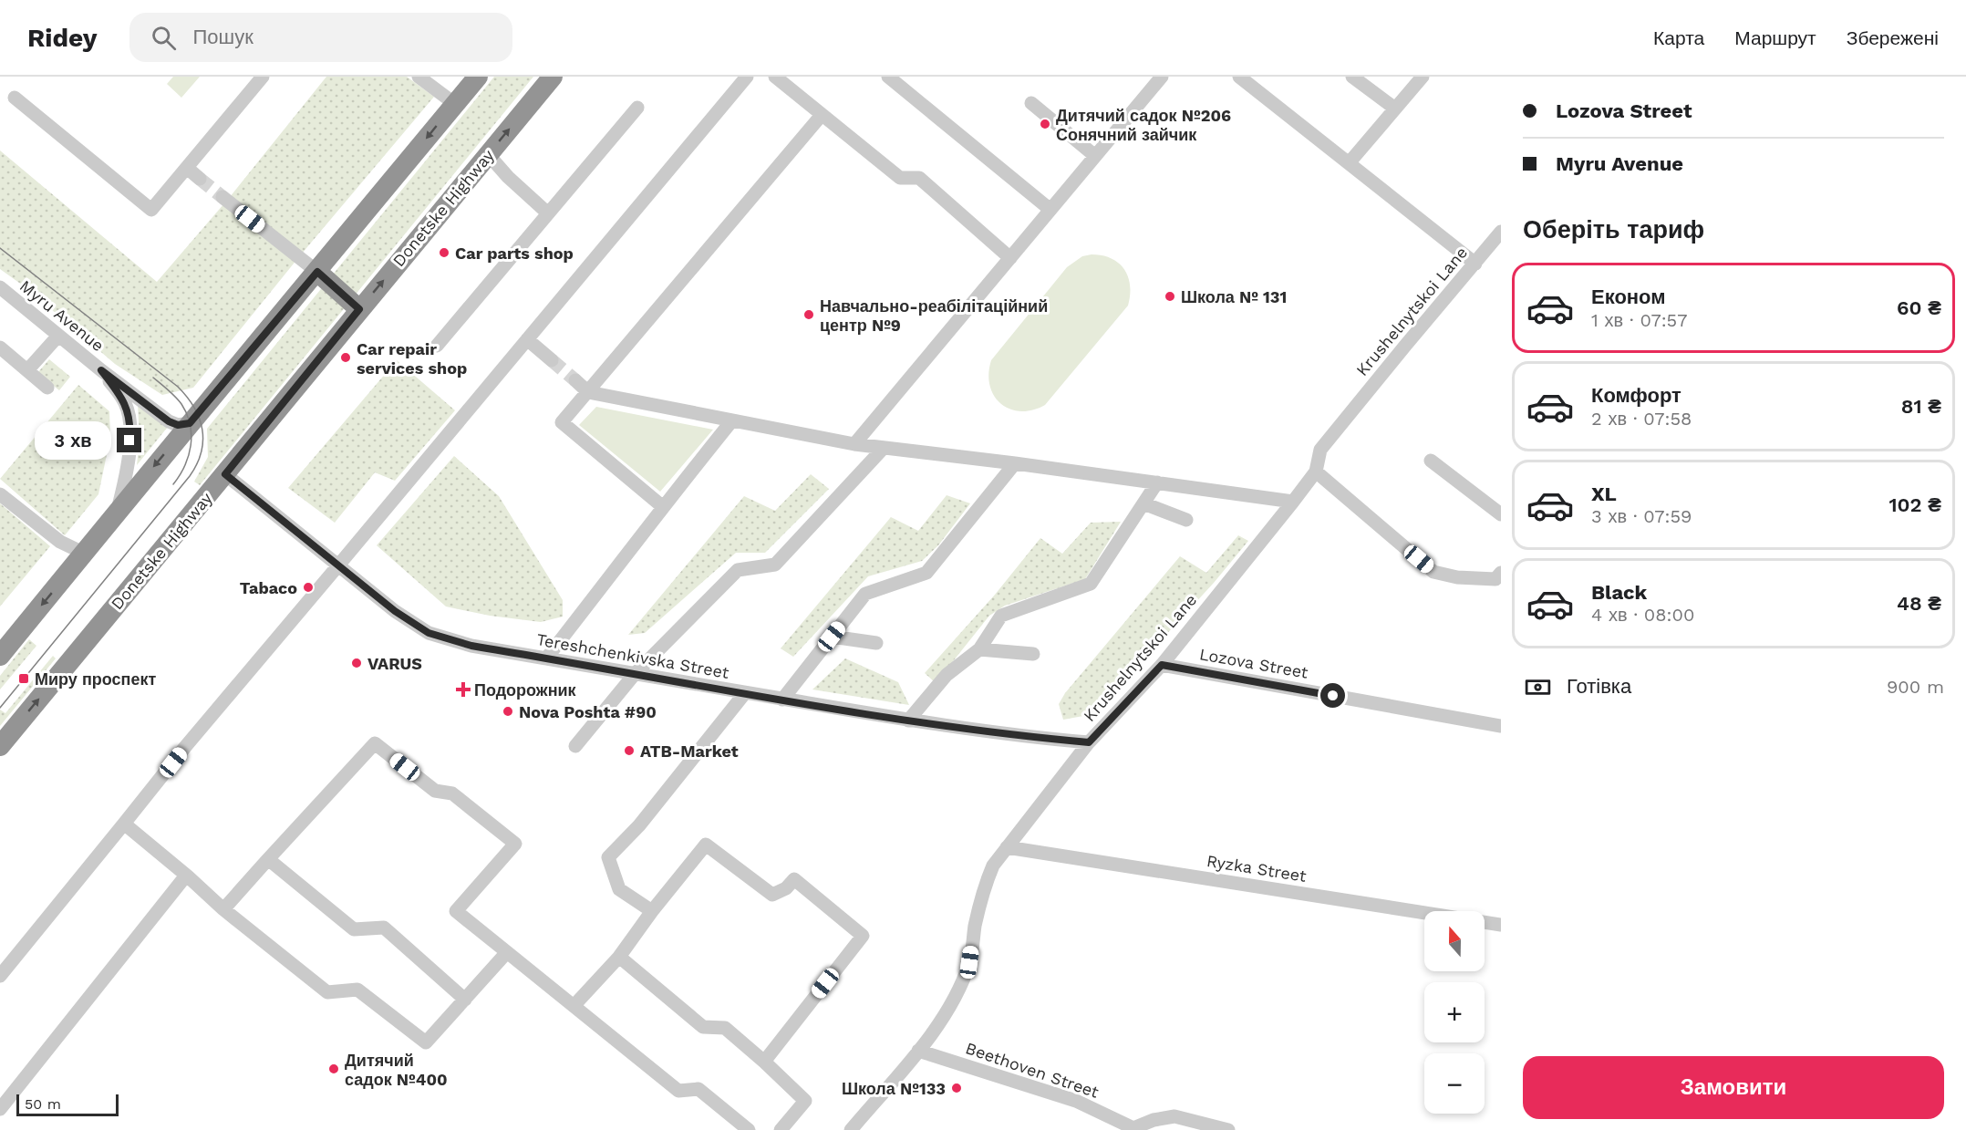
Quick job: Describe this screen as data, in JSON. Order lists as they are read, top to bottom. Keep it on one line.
{"streets":{"highway":["Donetske Highway"],"street":["Krushelnytskoi Lane","Myru Avenue","Tereshchenkivska Street","Lozova Street","Ryzka Street","Beethoven Street"]},"crossings":[["Donetske Highway","Tereshchenkivska Street"],["Krushelnytskoi Lane","Tereshchenkivska Street"],["Krushelnytskoi Lane","Lozova Street"],["Krushelnytskoi Lane","Ryzka Street"],["Krushelnytskoi Lane","Beethoven Street"]],"places":{"other":["Дитячий садок №206 Сонячний зайчик","Car parts shop","Школа № 131","Навчально-реабілітаційний центр №9","Car repair services shop","Tabaco","VARUS","Nova Poshta #90","ATB-Market","Дитячий садок №400","Школа №133"],"transit":["Миру проспект"],"health":["Подорожник"]},"scale_bar":"50 m","north":"top","page":{"header":"Ridey","search":"Пошук","nav":["Карта","Маршрут","Збережені"],"banner":["Lozova Street","Myru Avenue"],"heading":"Оберіть тариф","list":[{"name":"Економ","note":"1 хв · 07:57","value":"60 ₴"},{"name":"Комфорт","note":"2 хв · 07:58","value":"81 ₴"},{"name":"XL","note":"3 хв · 07:59","value":"102 ₴"},{"name":"Black","note":"4 хв · 08:00","value":"48 ₴"}],"bubble":"3 хв","pay":["Готівка","900 m"],"map_buttons":["+","−"],"buttons":"Замовити","scale":"50 m"}}
